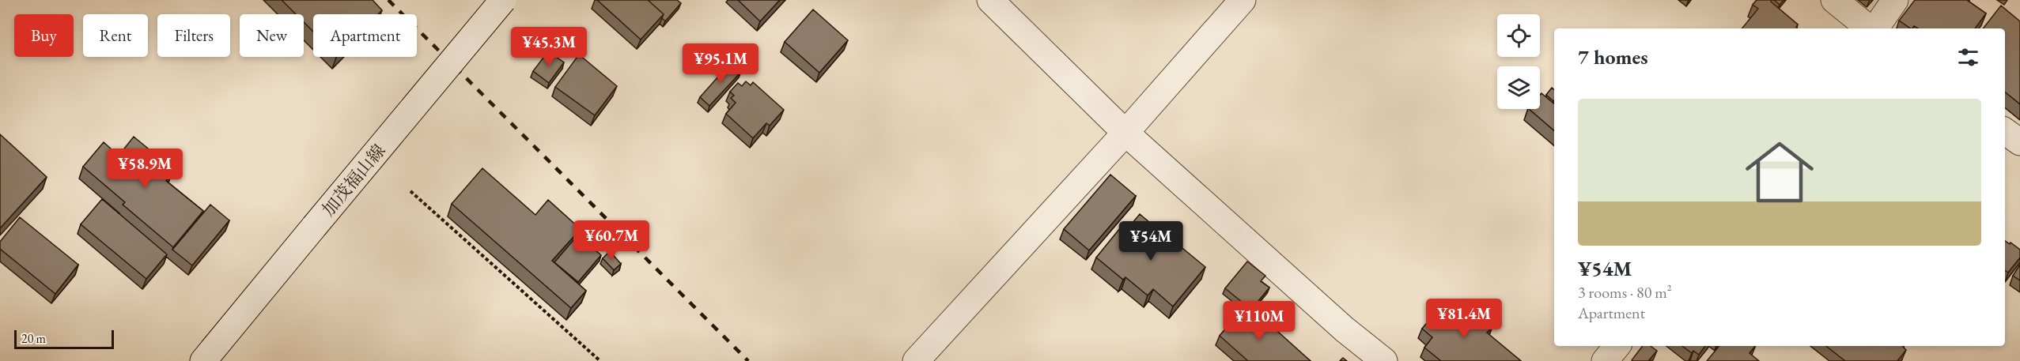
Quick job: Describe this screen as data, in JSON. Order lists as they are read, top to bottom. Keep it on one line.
{"streets":{"street":["加茂福山線"]},"scale_bar":"20 m","page":{"chip":["Buy","Rent","Filters","New","Apartment"],"price":["¥45.3M","¥95.1M","¥58.9M","¥60.7M","¥54M","¥81.4M","¥110M"],"heading":"7 homes","list":[{"name":"¥54M","note":"3 rooms · 80 m² · Apartment"}],"scale":"20 m"}}
